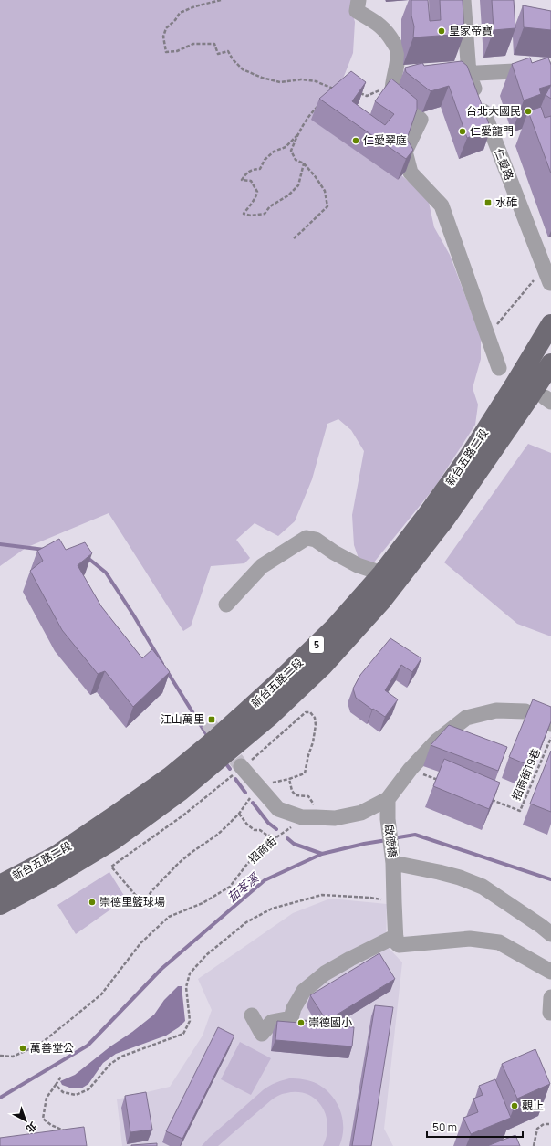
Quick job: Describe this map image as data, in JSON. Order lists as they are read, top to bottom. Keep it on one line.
{"streets":{"main road":["新台五路二段","5"],"street":["仁愛路","啟德橋"],"path":["招商街19巷","招商街"]},"water":["茄苳溪"],"places":{"other":["皇家帝寶","台北大國民","仁愛龍門","仁愛翠庭","崇德里籃球場","崇德國小","萬善堂公","觀止"],"transit":["水碓","江山萬里"]},"scale_bar":"50 m","north":"bottom right"}
